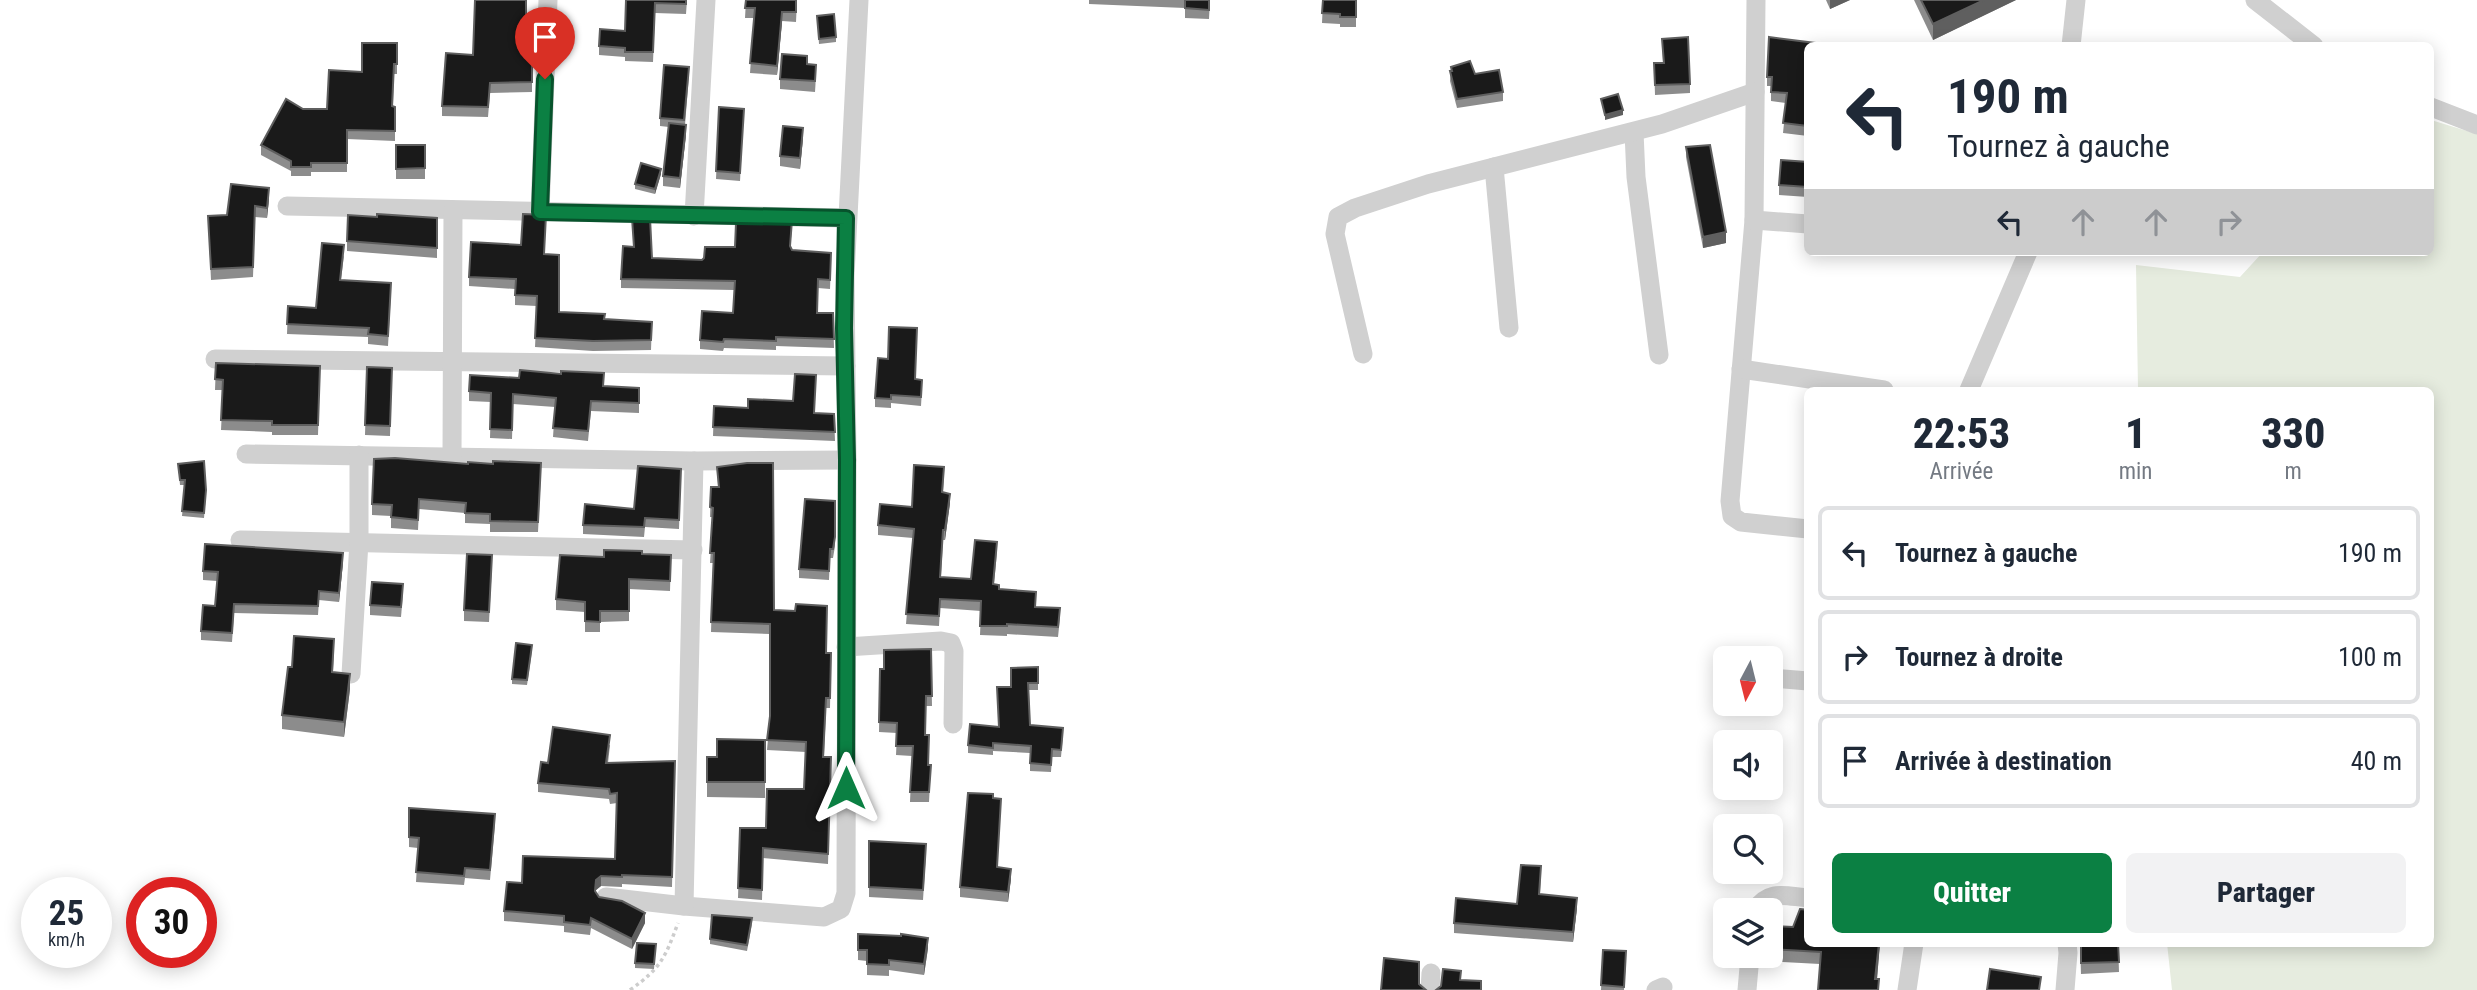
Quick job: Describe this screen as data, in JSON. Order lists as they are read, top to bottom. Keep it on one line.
{"north":"bottom","page":{"turn":["190 m","Tournez à gauche"],"eta":["22:53","Arrivée","1","min","330","m"],"list":[{"name":"Tournez à gauche","value":"190 m"},{"name":"Tournez à droite","value":"100 m"},{"name":"Arrivée à destination","value":"40 m"}],"buttons":["Quitter","Partager"],"speed":"25 km/h","limit":"30"}}
